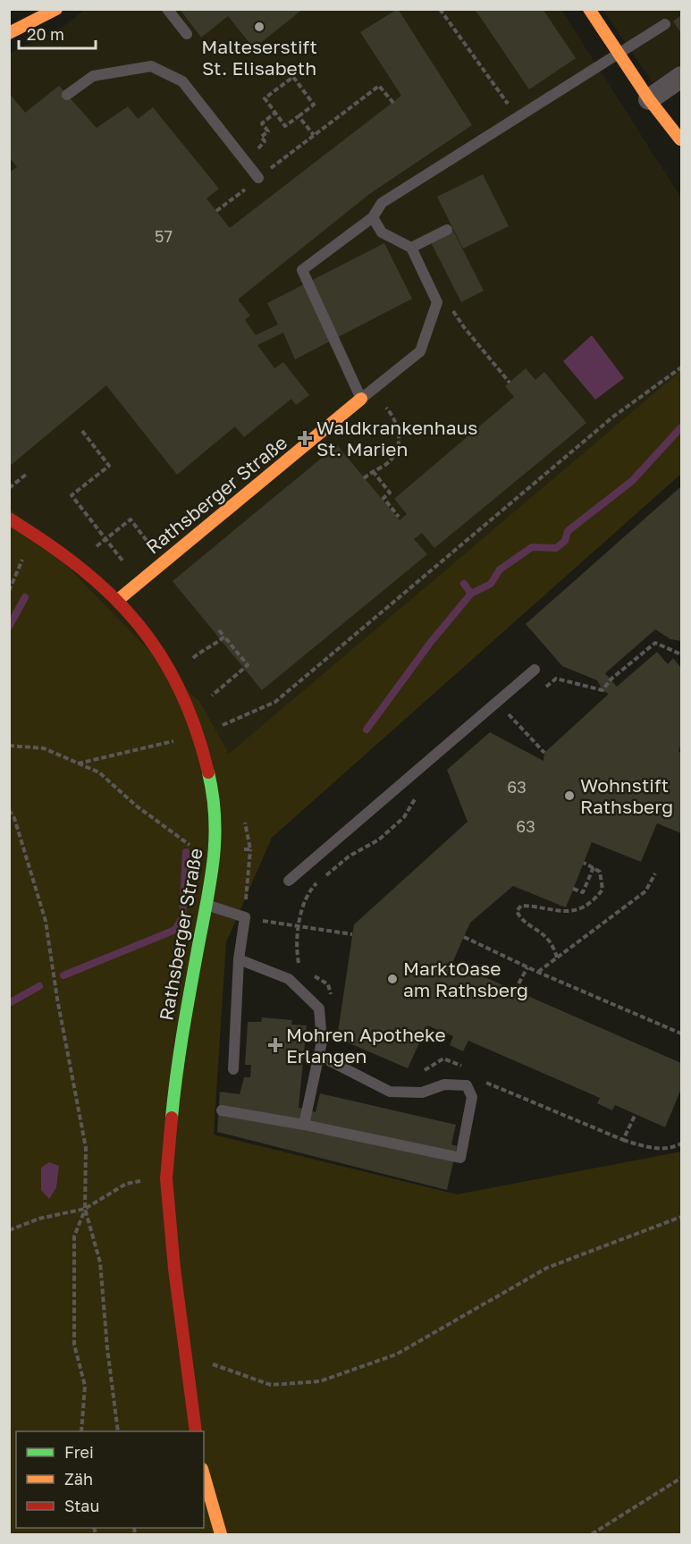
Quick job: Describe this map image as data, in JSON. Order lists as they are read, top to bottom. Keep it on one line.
{"streets":{"street":["Rathsberger Straße"]},"places":{"other":["Malteserstift St. Elisabeth","Wohnstift Rathsberg","MarktOase am Rathsberg"],"health":["Waldkrankenhaus St. Marien","Mohren Apotheke Erlangen"]},"house_numbers":["57","63","63"],"legend":["Frei","Zäh","Stau"],"scale_bar":"20 m"}
